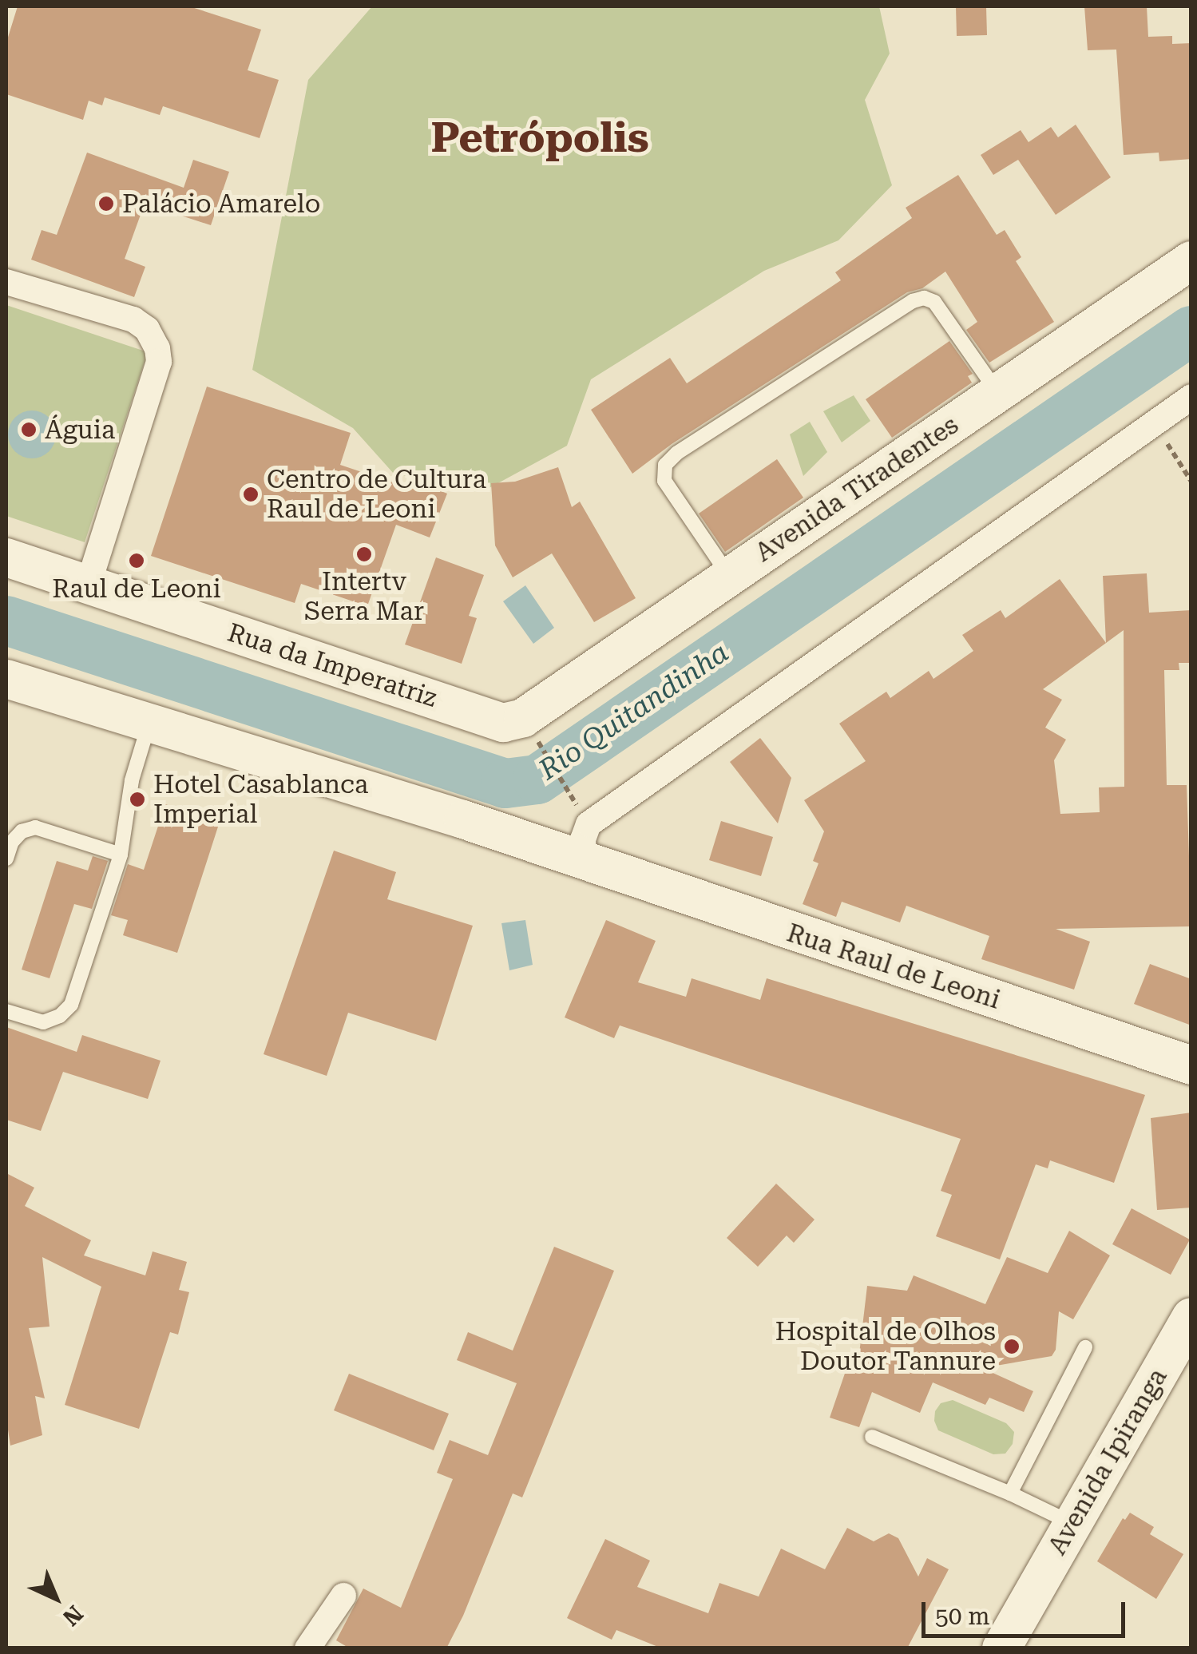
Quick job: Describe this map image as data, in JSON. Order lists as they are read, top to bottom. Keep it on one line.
{"streets":{"main road":["Avenida Tiradentes","Rua da Imperatriz","Rua Raul de Leoni","Avenida Ipiranga"]},"crossings":[["Avenida Tiradentes","Rua da Imperatriz"]],"districts":["Petrópolis"],"water":["Rio Quitandinha"],"places":["Palácio Amarelo","Águia","Centro de Cultura Raul de Leoni","Intertv Serra Mar","Raul de Leoni","Hotel Casablanca Imperial","Hospital de Olhos Doutor Tannure"],"scale_bar":"50 m","north":"bottom right"}
